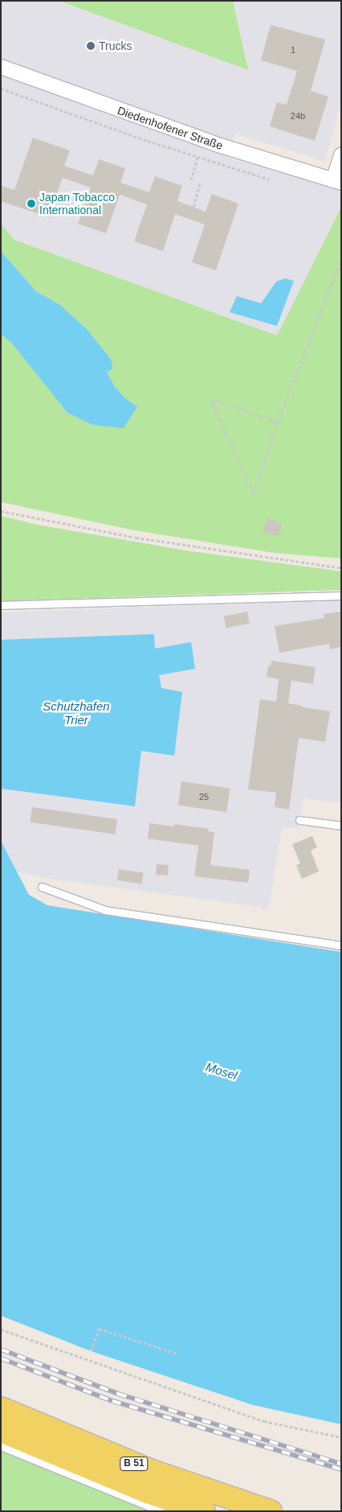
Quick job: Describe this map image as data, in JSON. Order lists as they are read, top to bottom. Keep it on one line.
{"streets":{"main road":["B 51"],"street":["Diedenhofener Straße"]},"water":["Schutzhafen Trier","Mosel"],"places":["Trucks","Japan Tobacco International"],"house_numbers":["1","24b","25"]}
